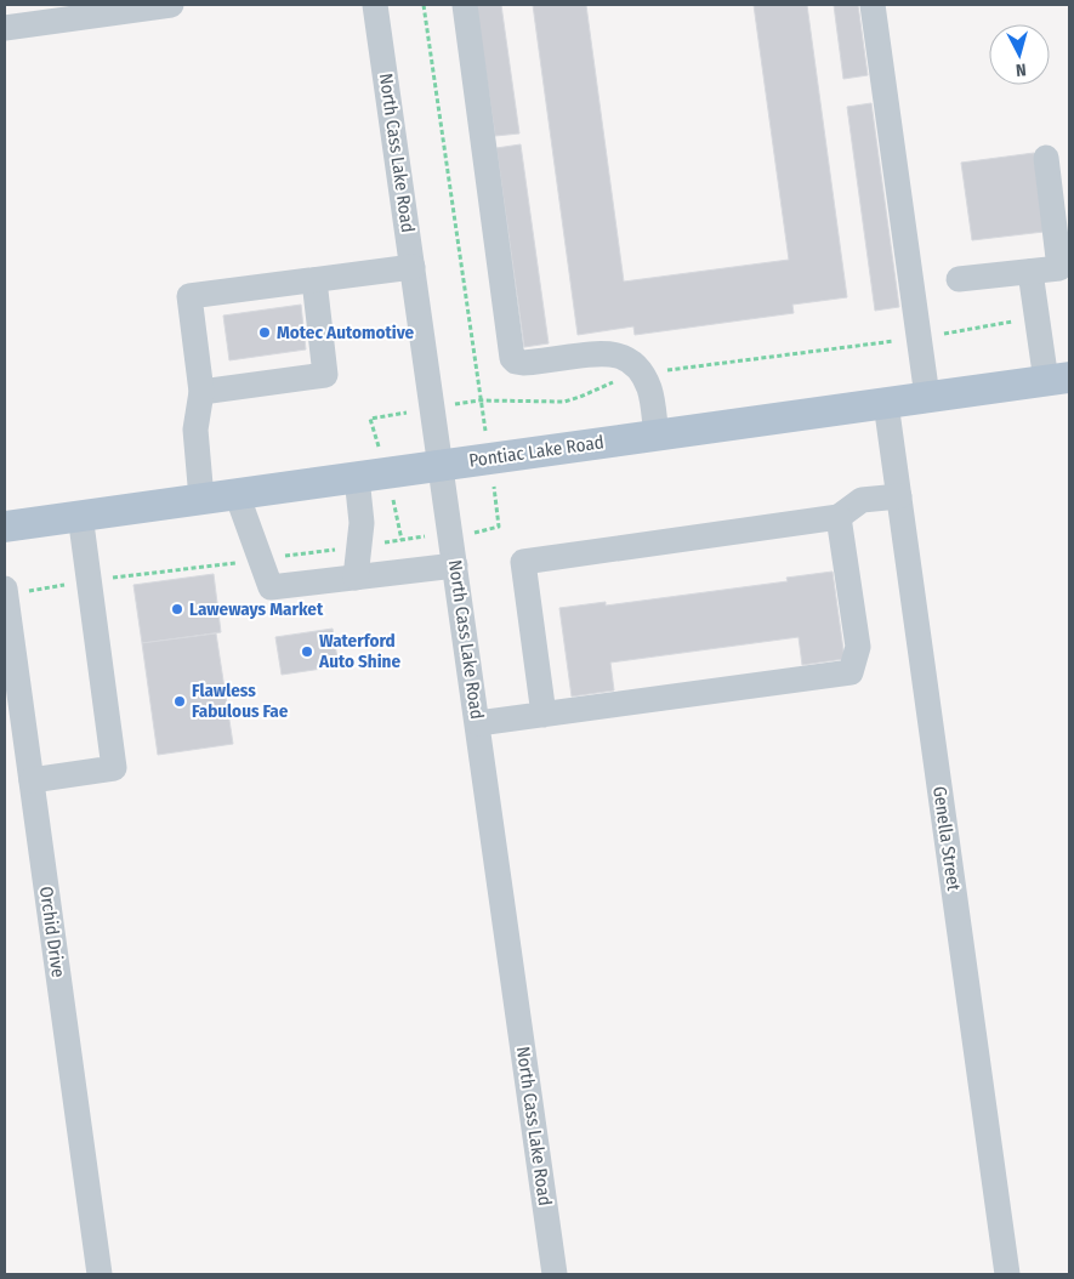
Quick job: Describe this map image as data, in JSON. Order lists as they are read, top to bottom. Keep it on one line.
{"streets":{"main road":["Pontiac Lake Road"],"street":["North Cass Lake Road","Genella Street","Orchid Drive"]},"crossings":[["North Cass Lake Road","Pontiac Lake Road"],["Pontiac Lake Road","Genella Street"]],"places":["Motec Automotive","Laweways Market","Waterford Auto Shine","Flawless Fabulous Fae"],"north":"bottom"}
